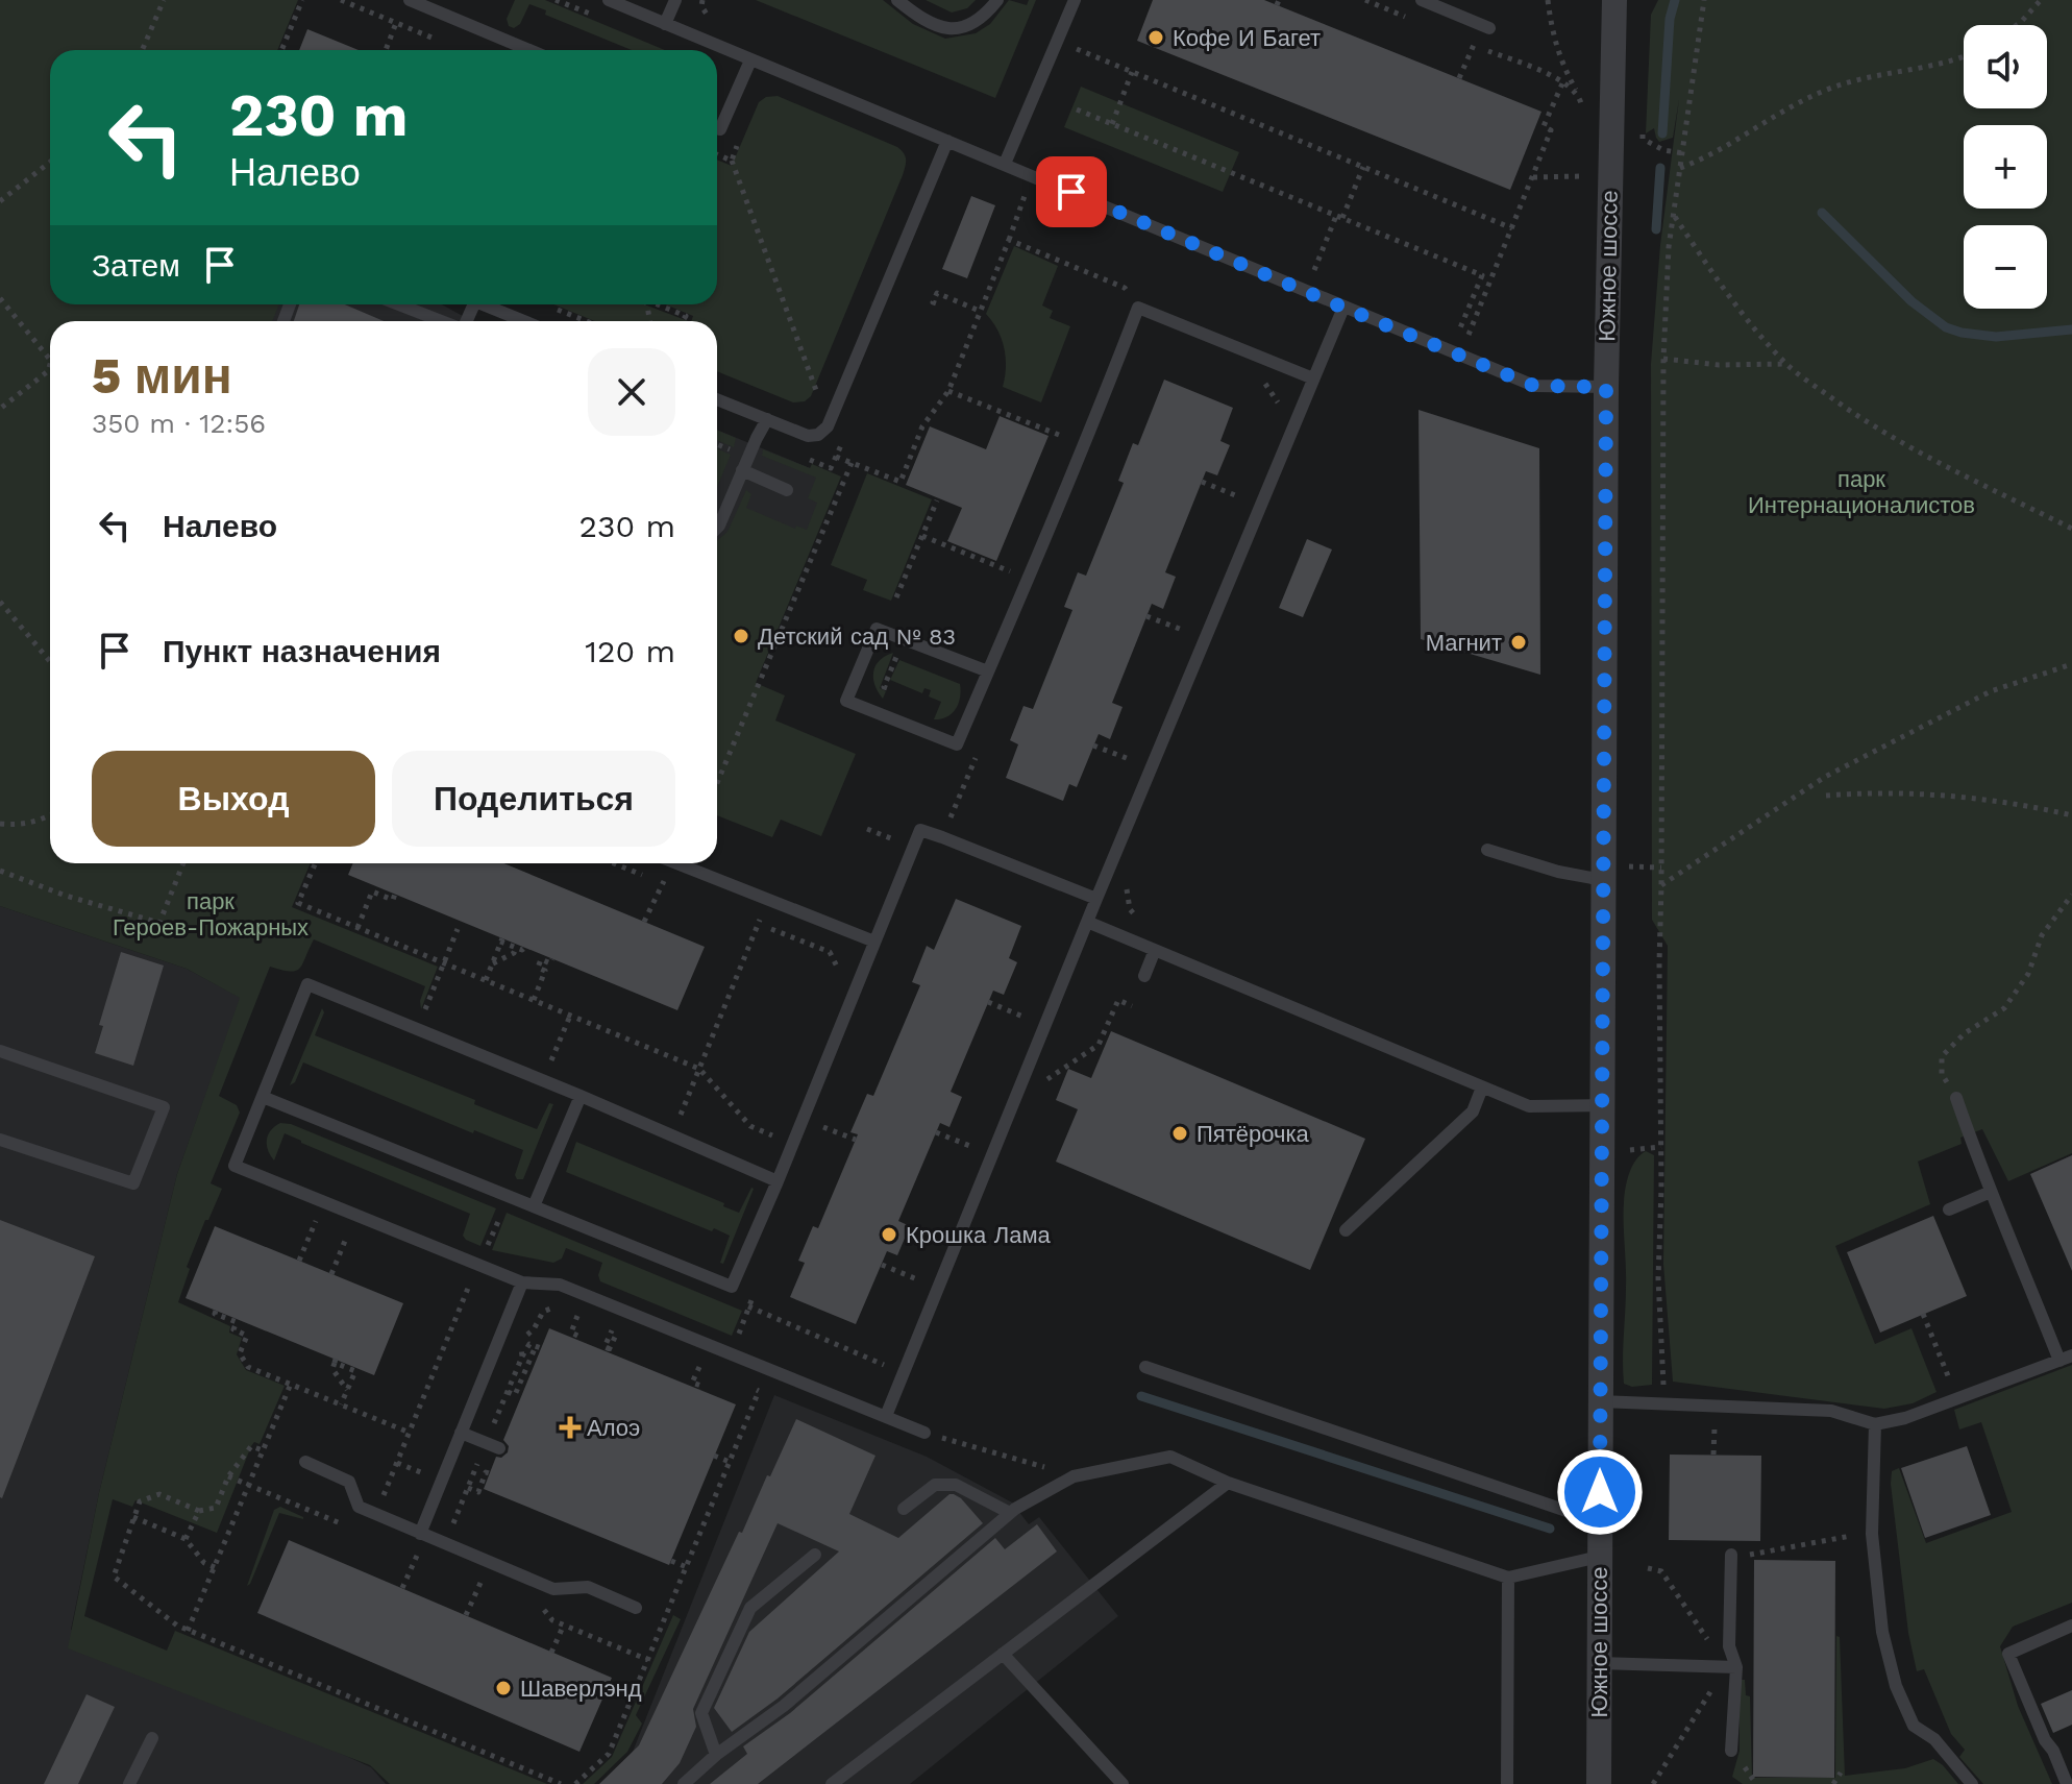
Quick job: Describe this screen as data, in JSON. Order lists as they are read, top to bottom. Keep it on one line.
{"streets":{"street":["Южное шоссе"]},"parks":["парк Интернационалистов","парк Героев-Пожарных"],"places":{"other":["Кофе И Багет","Детский сад № 83","Магнит","Пятёрочка","Крошка Лама","Шаверлэнд"],"health":["Алоэ"]},"page":{"map_buttons":["+","−"],"turn":["230 m","Налево"],"then":"Затем","heading":["5 мин","350 m · 12:56"],"list":[{"name":"Налево","value":"230 m"},{"name":"Пункт назначения","value":"120 m"}],"buttons":["Выход","Поделиться"]}}
